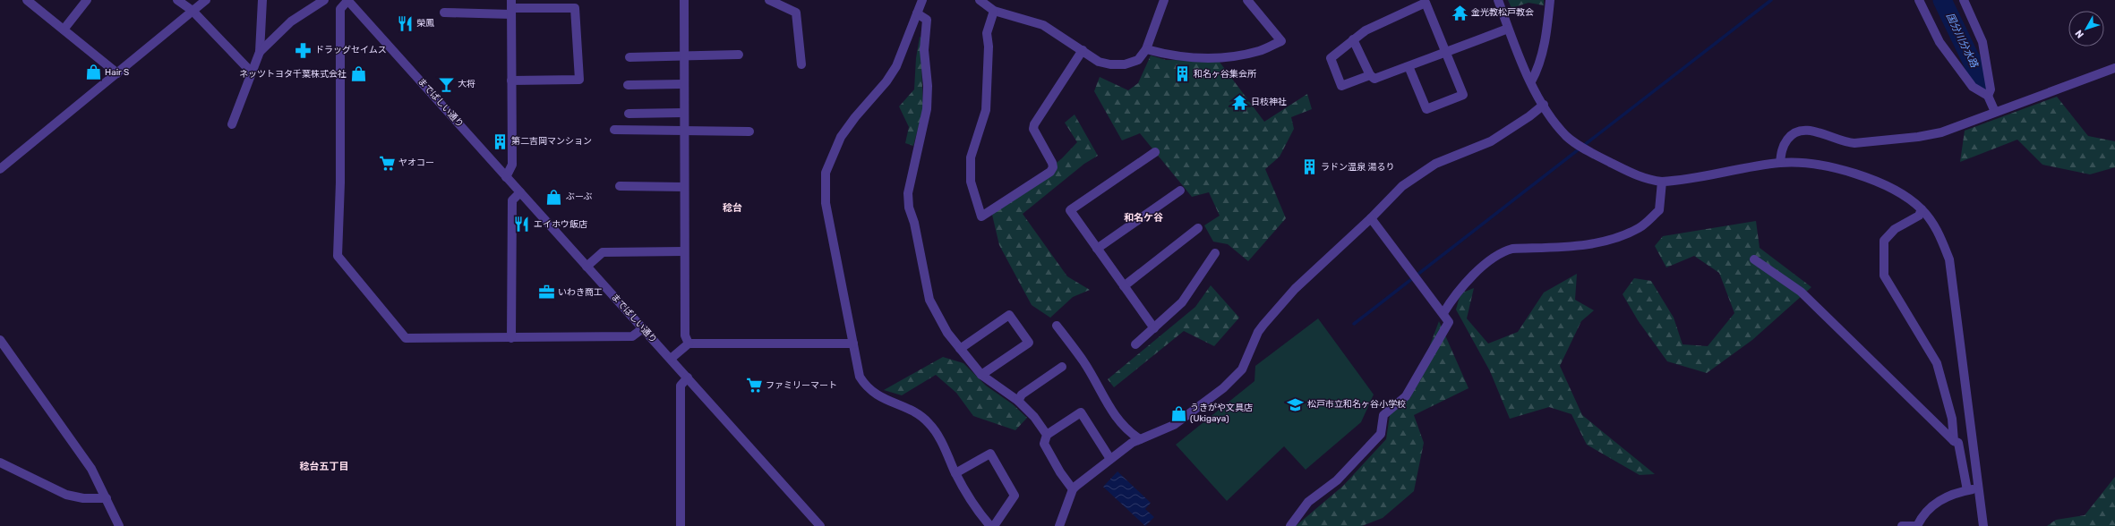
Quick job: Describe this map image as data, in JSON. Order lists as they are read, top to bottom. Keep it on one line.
{"streets":{"street":["までばしい通り"]},"districts":["稔台","和名ケ谷","稔台五丁目"],"water":["国分川分水路"],"places":{"temple":["金光教松戸教会","日枝神社"],"restaurant":["榮鳳","エイホウ飯店"],"pharmacy":["ドラッグセイムス"],"shop":["Hair S","ネッツトヨタ千葉株式会社","ぶーぶ","うきがや文具店 (Ukigaya)"],"building":["和名ヶ谷集会所","第二吉岡マンション","ラドン温泉 湯るり"],"bar":["大将"],"supermarket":["ヤオコー","ファミリーマート"],"office":["いわき商工"],"school or university":["松戸市立和名ヶ谷小学校"]},"north":"bottom left"}
